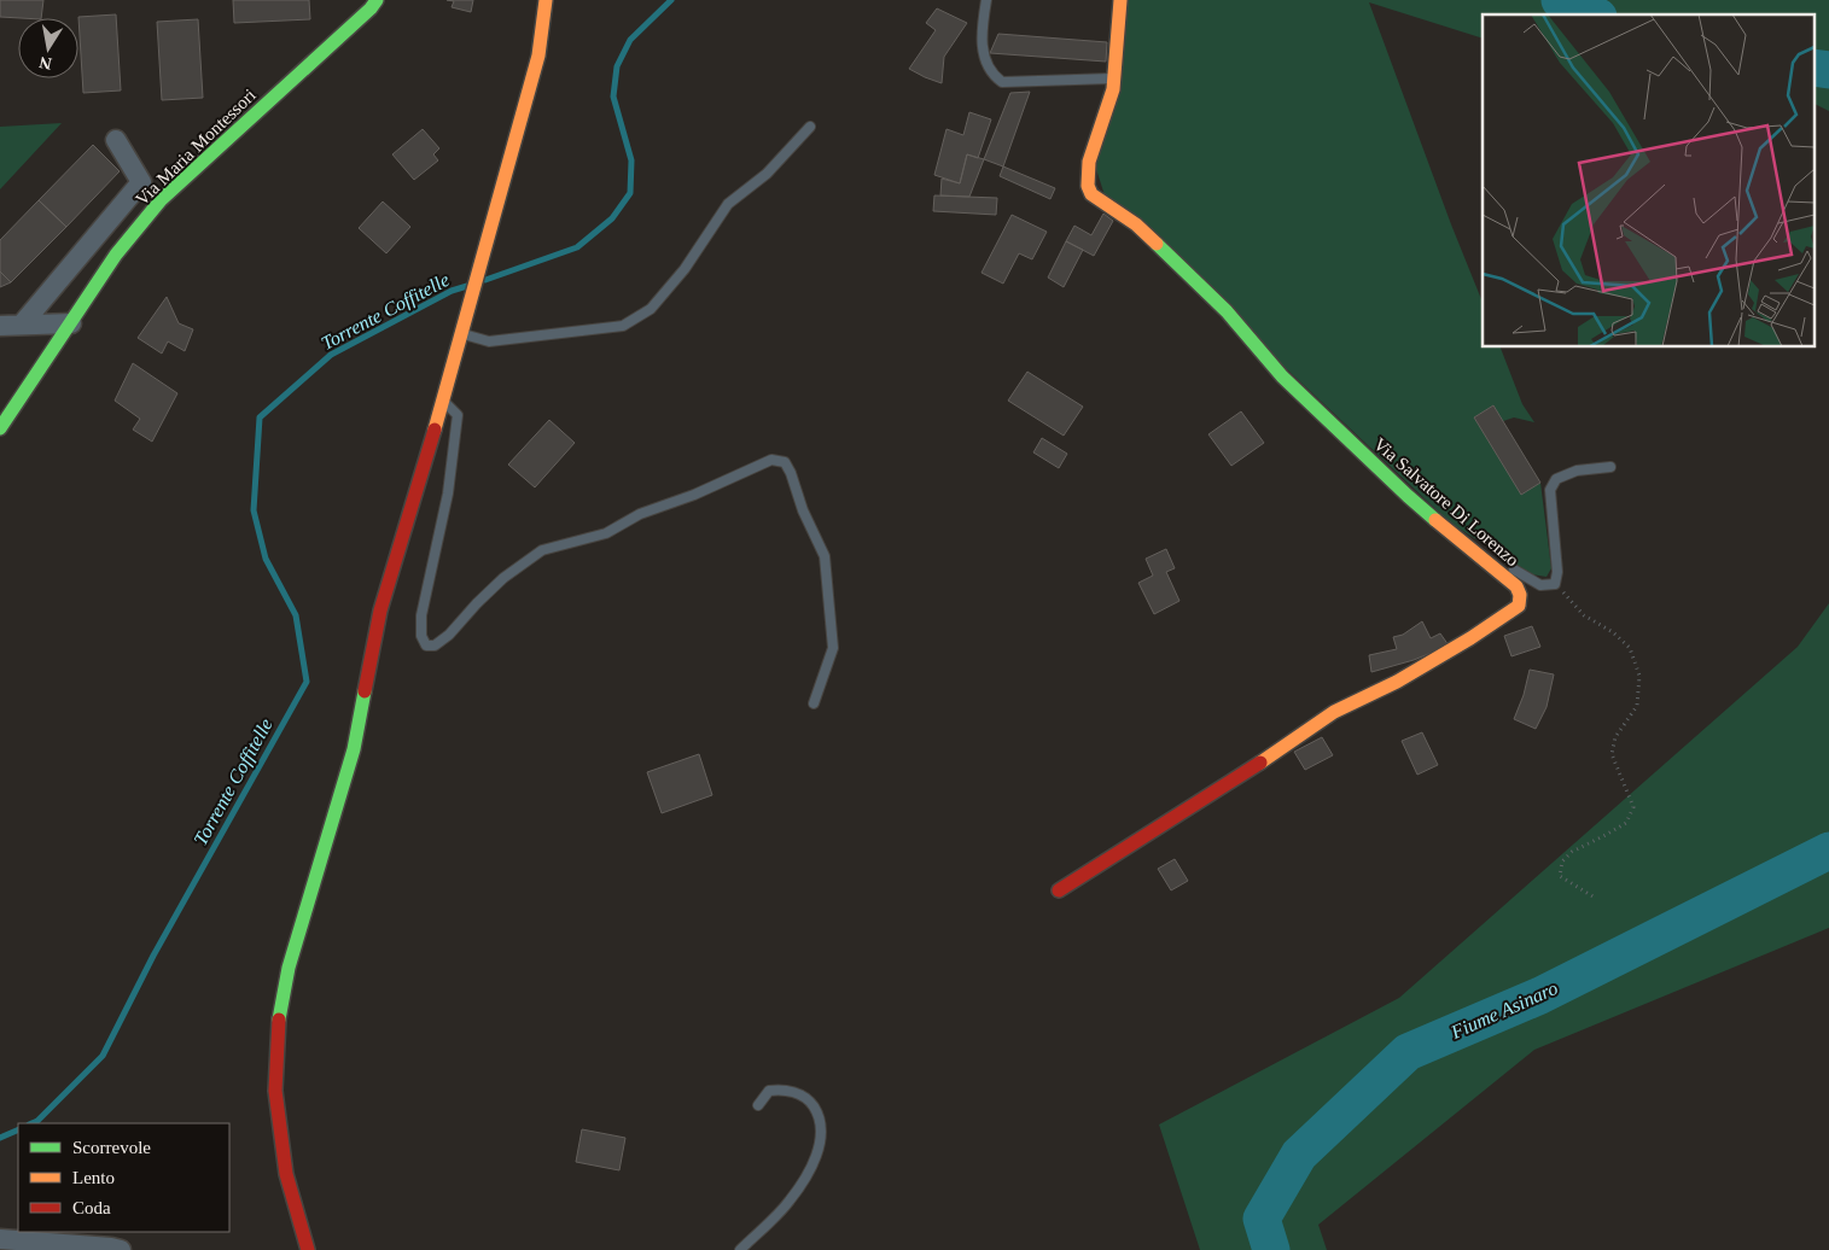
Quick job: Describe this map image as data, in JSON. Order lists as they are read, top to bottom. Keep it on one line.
{"streets":{"street":["Via Maria Montessori","Via Salvatore Di Lorenzo"]},"water":["Torrente Coffitelle","Fiume Asinaro"],"legend":["Scorrevole","Lento","Coda"],"north":"bottom"}
